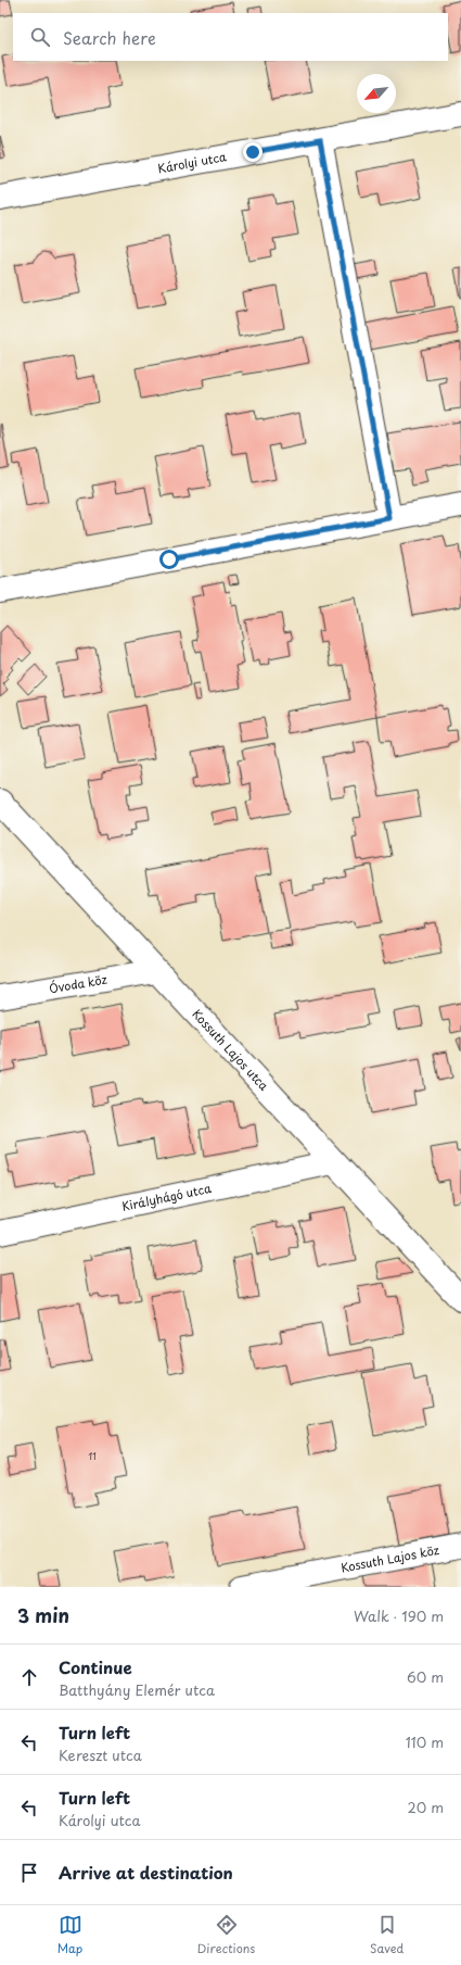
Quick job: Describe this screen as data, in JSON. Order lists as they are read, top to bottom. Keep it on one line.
{"streets":{"street":["Károlyi utca","Óvoda köz","Kossuth Lajos utca","Királyhágó utca","Kossuth Lajos köz"]},"crossings":[["Óvoda köz","Kossuth Lajos utca"],["Kossuth Lajos utca","Királyhágó utca"]],"house_numbers":["11"],"north":"bottom left","page":{"search":"Search here","heading":["3 min","Walk · 190 m"],"list":[["Continue","Batthyány Elemér utca","60 m"],["Turn left","Kereszt utca","110 m"],["Turn left","Károlyi utca","20 m"],"Arrive at destination"],"nav":["Map","Directions","Saved"]}}
